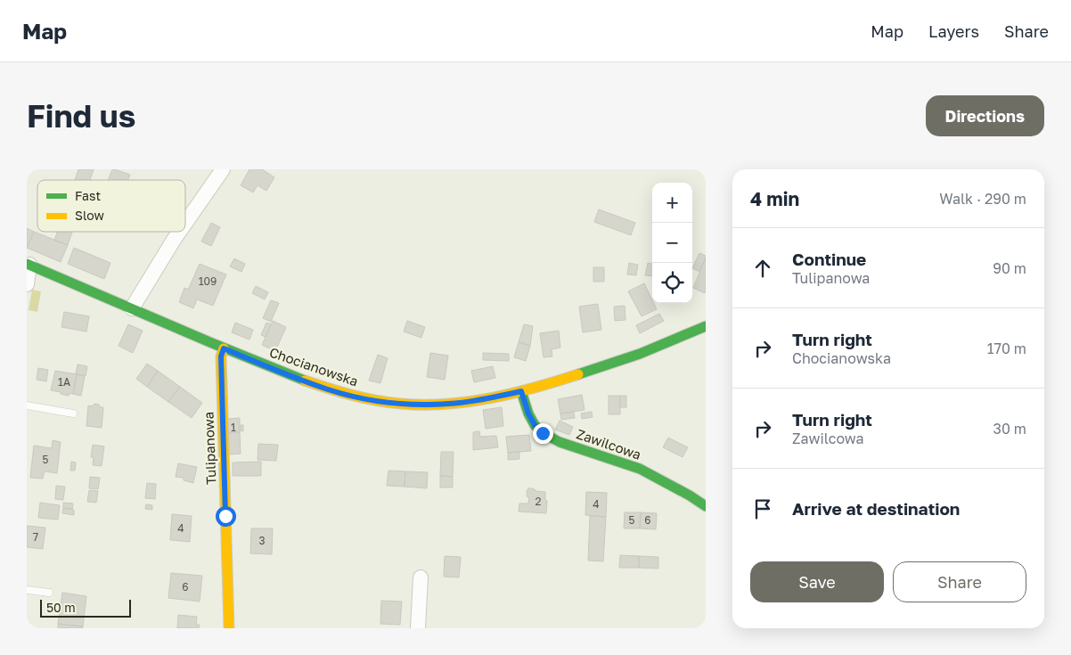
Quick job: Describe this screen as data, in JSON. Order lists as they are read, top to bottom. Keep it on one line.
{"streets":{"street":["Chocianowska","Zawilcowa","Tulipanowa"]},"crossings":[["Chocianowska","Zawilcowa"],["Chocianowska","Tulipanowa"]],"house_numbers":["109","1A","1","5","2","4","5","6","4","7","3","6"],"legend":["Fast","Slow"],"scale_bar":"50 m","page":{"header":"Map","nav":["Map","Layers","Share"],"buttons":["Directions",["Save","Share"]],"title":"Find us","heading":["4 min","Walk · 290 m"],"map_buttons":["+","−"],"list":[["Continue","Tulipanowa","90 m"],["Turn right","Chocianowska","170 m"],["Turn right","Zawilcowa","30 m"],"Arrive at destination"],"scale":"50 m"}}
